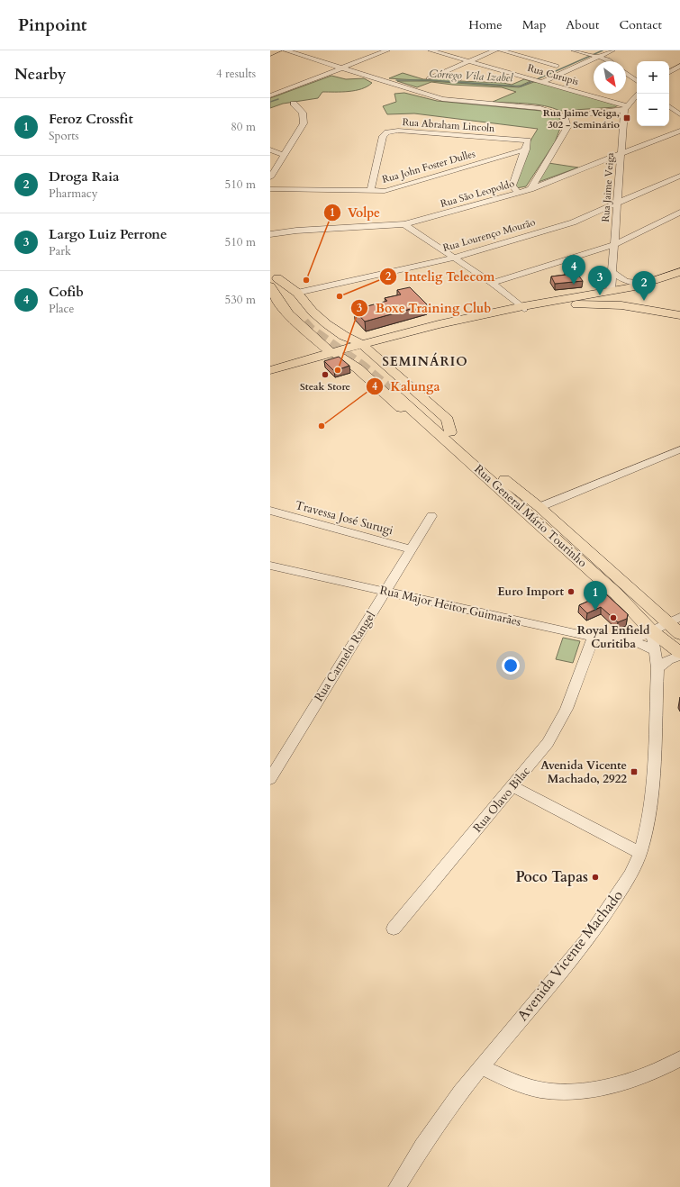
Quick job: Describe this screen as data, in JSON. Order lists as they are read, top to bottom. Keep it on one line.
{"streets":{"main road":["Rua General Mário Tourinho"],"street":["Rua Curupis","Rua Abraham Lincoln","Rua John Foster Dulles","Rua Jaime Veiga","Rua São Leopoldo","Rua Lourenço Mourão","Travessa José Surugi","Rua Major Heitor Guimarães","Rua Carmelo Rangel","Rua Olavo Bilac","Avenida Vicente Machado"]},"crossings":[["Rua Curupis","Rua Jaime Veiga"],["Rua Abraham Lincoln","Rua John Foster Dulles"],["Rua Jaime Veiga","Rua São Leopoldo"],["Rua Jaime Veiga","Rua Lourenço Mourão"],["Rua General Mário Tourinho","Avenida Vicente Machado"],["Travessa José Surugi","Rua Carmelo Rangel"],["Rua Major Heitor Guimarães","Rua Carmelo Rangel"],["Rua Major Heitor Guimarães","Rua Olavo Bilac"],["Rua Major Heitor Guimarães","Avenida Vicente Machado"]],"districts":["SEMINÁRIO"],"water":["Córrego Vila Izabel"],"places":{"transit":["Rua Jaime Veiga, 302 - Seminário","Avenida Vicente Machado, 2922"],"other":["Volpe","Intelig Telecom","Boxe Training Club","Steak Store","Kalunga","Euro Import","Royal Enfield Curitiba","Poco Tapas"]},"north":"bottom right","page":{"header":"Pinpoint","nav":["Home","Map","About","Contact"],"heading":["Nearby","4 results"],"map_buttons":["+","−"],"list":[{"mark":"1","name":"Feroz Crossfit","note":"Sports","value":"80 m"},{"mark":"2","name":"Droga Raia","note":"Pharmacy","value":"510 m"},{"mark":"3","name":"Largo Luiz Perrone","note":"Park","value":"510 m"},{"mark":"4","name":"Cofib","note":"Place","value":"530 m"}],"pins":["4","3","2","1"]}}
